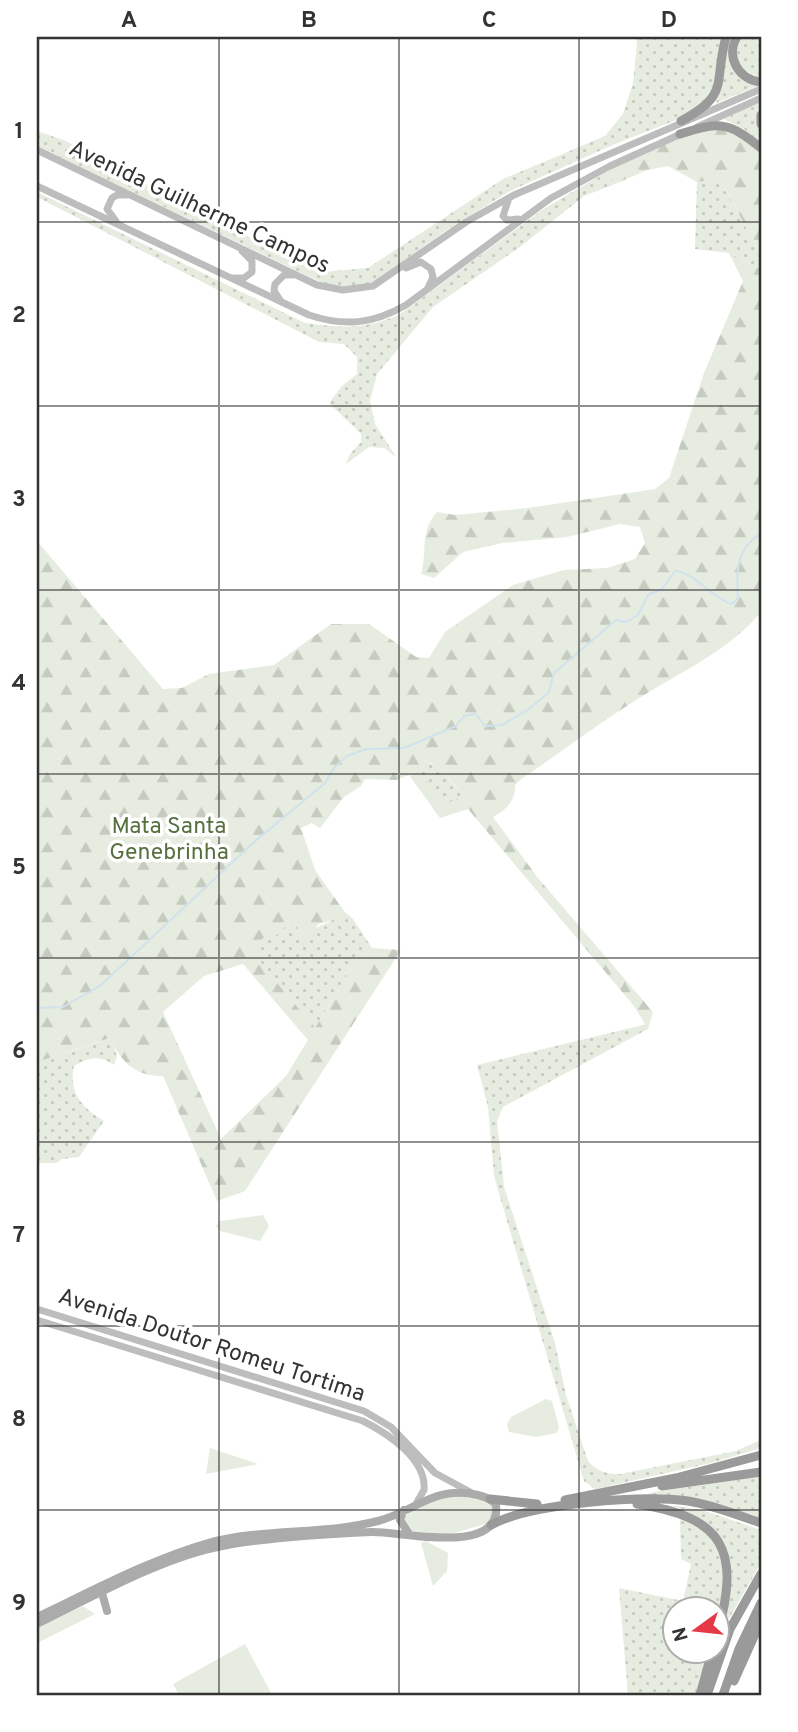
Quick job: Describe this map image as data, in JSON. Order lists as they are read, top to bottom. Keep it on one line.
{"streets":{"main road":["Avenida Guilherme Campos","Avenida Doutor Romeu Tortima"]},"parks":["Mata Santa Genebrinha"],"north":"left","grid":{"columns":["A","B","C","D"],"rows":["1","2","3","4","5","6","7","8","9"]}}
